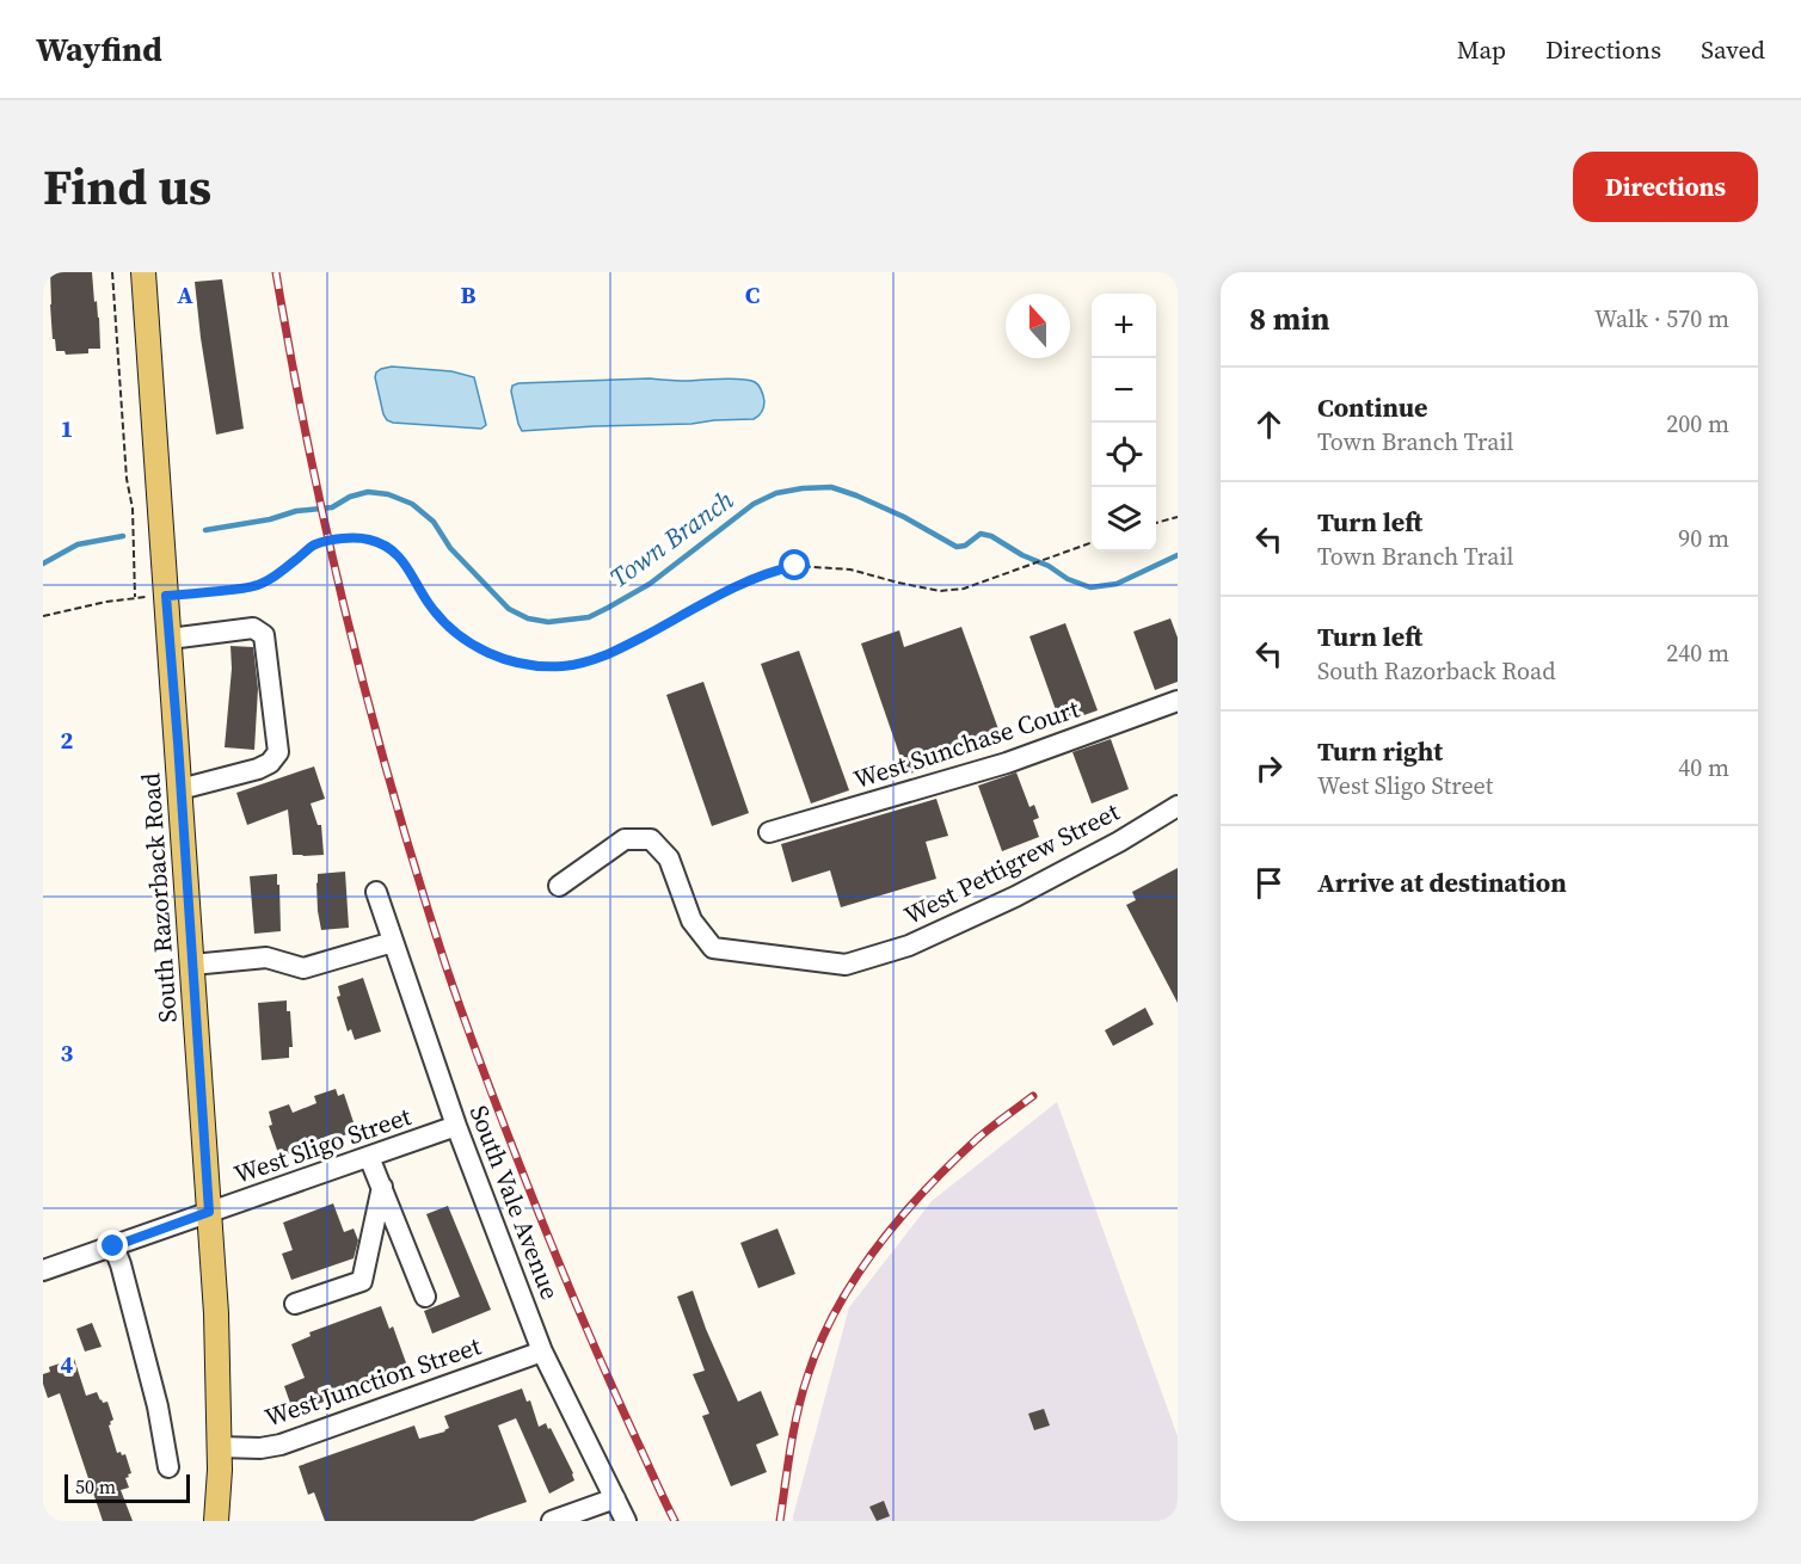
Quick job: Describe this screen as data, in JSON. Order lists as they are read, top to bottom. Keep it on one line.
{"streets":{"main road":["South Razorback Road"],"street":["West Sunchase Court","West Pettigrew Street","West Sligo Street","South Vale Avenue","West Junction Street"]},"crossings":[["South Razorback Road","West Sligo Street"],["South Razorback Road","West Junction Street"],["West Sligo Street","South Vale Avenue"],["South Vale Avenue","West Junction Street"]],"water":["Town Branch"],"scale_bar":"50 m","north":"top","page":{"header":"Wayfind","nav":["Map","Directions","Saved"],"title":"Find us","buttons":"Directions","heading":["8 min","Walk · 570 m"],"map_buttons":["+","−"],"list":[["Continue","Town Branch Trail","200 m"],["Turn left","Town Branch Trail","90 m"],["Turn left","South Razorback Road","240 m"],["Turn right","West Sligo Street","40 m"],"Arrive at destination"],"scale":"50 m"},"grid":{"columns":["A","B","C"],"rows":["1","2","3","4"]}}
